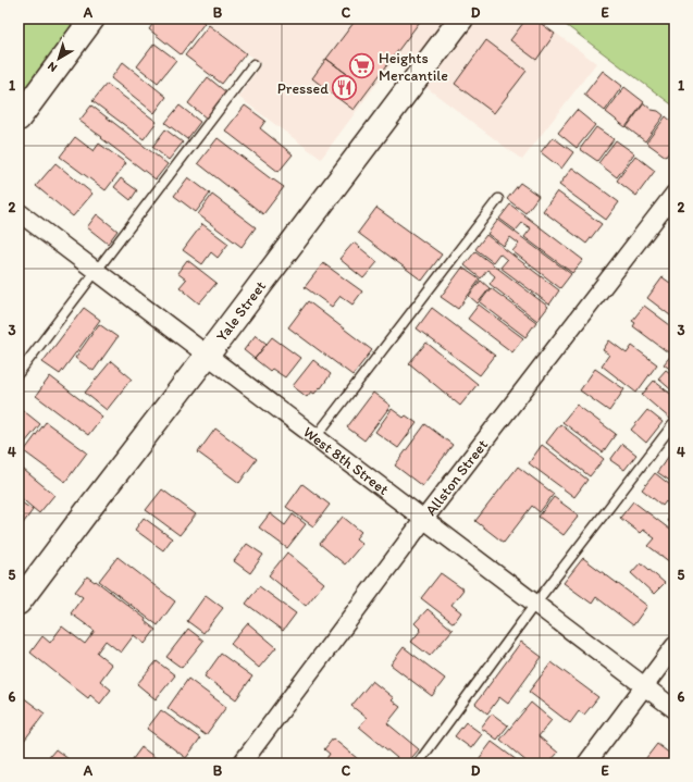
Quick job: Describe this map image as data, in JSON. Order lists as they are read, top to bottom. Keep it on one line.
{"streets":{"main road":["Yale Street"],"street":["West 8th Street","Allston Street"]},"crossings":[["Yale Street","West 8th Street"],["West 8th Street","Allston Street"]],"places":{"supermarket":["Heights Mercantile"],"restaurant":["Pressed"]},"north":"bottom left","grid":{"columns":["A","B","C","D","E"],"rows":["1","2","3","4","5","6"]}}
